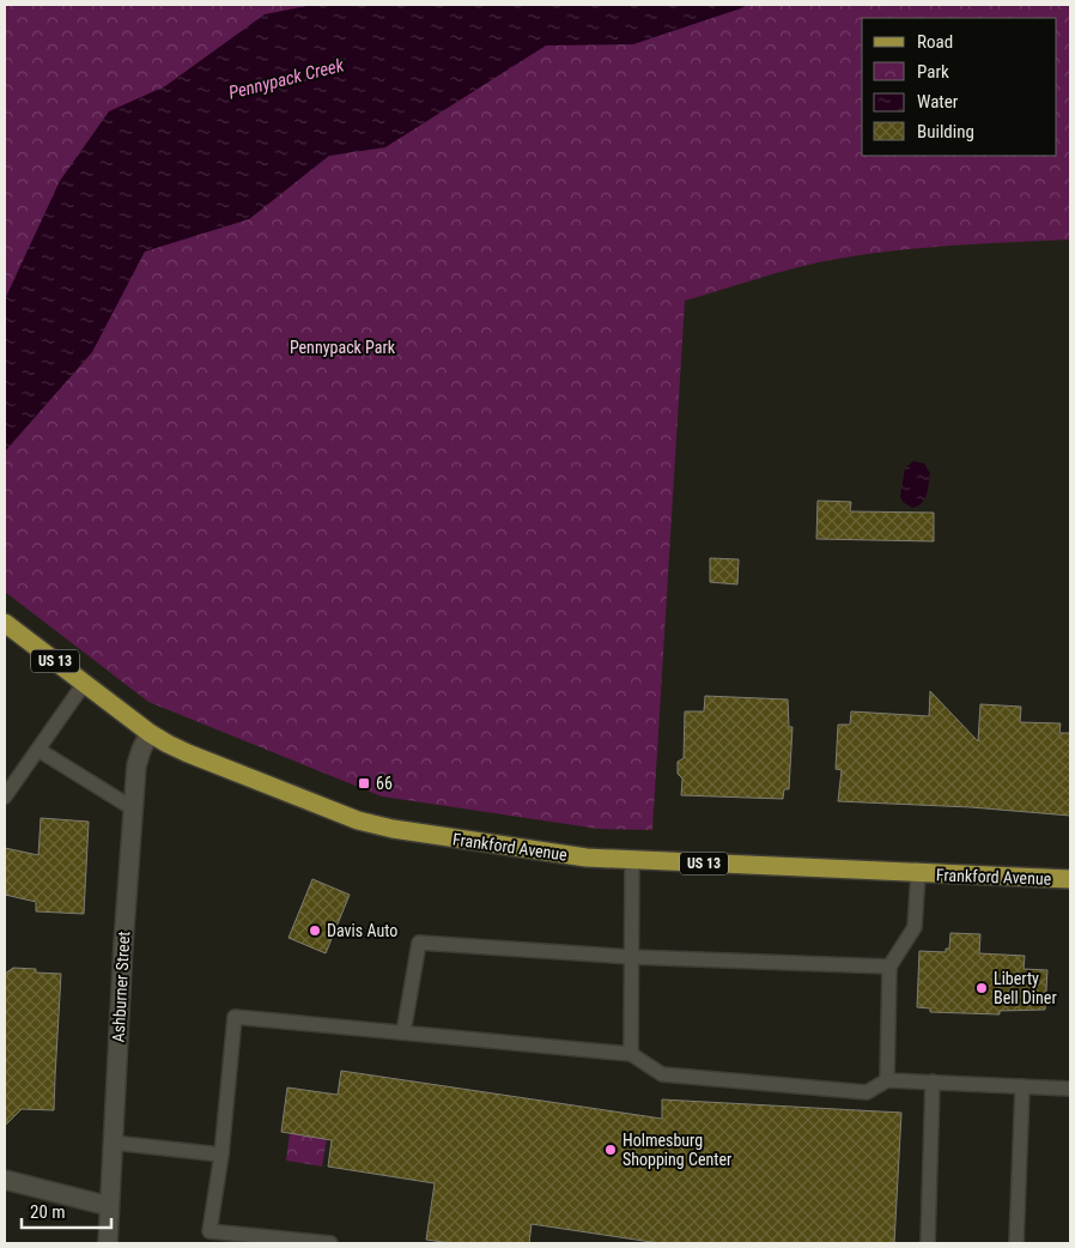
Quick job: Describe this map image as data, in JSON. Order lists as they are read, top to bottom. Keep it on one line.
{"streets":{"main road":["US 13","Frankford Avenue"],"street":["Ashburner Street"]},"crossings":[["Frankford Avenue","Ashburner Street"]],"water":["Pennypack Creek"],"parks":["Pennypack Park"],"places":{"transit":["66"],"other":["Davis Auto","Liberty Bell Diner","Holmesburg Shopping Center"]},"legend":["Road","Park","Water","Building"],"scale_bar":"20 m"}
